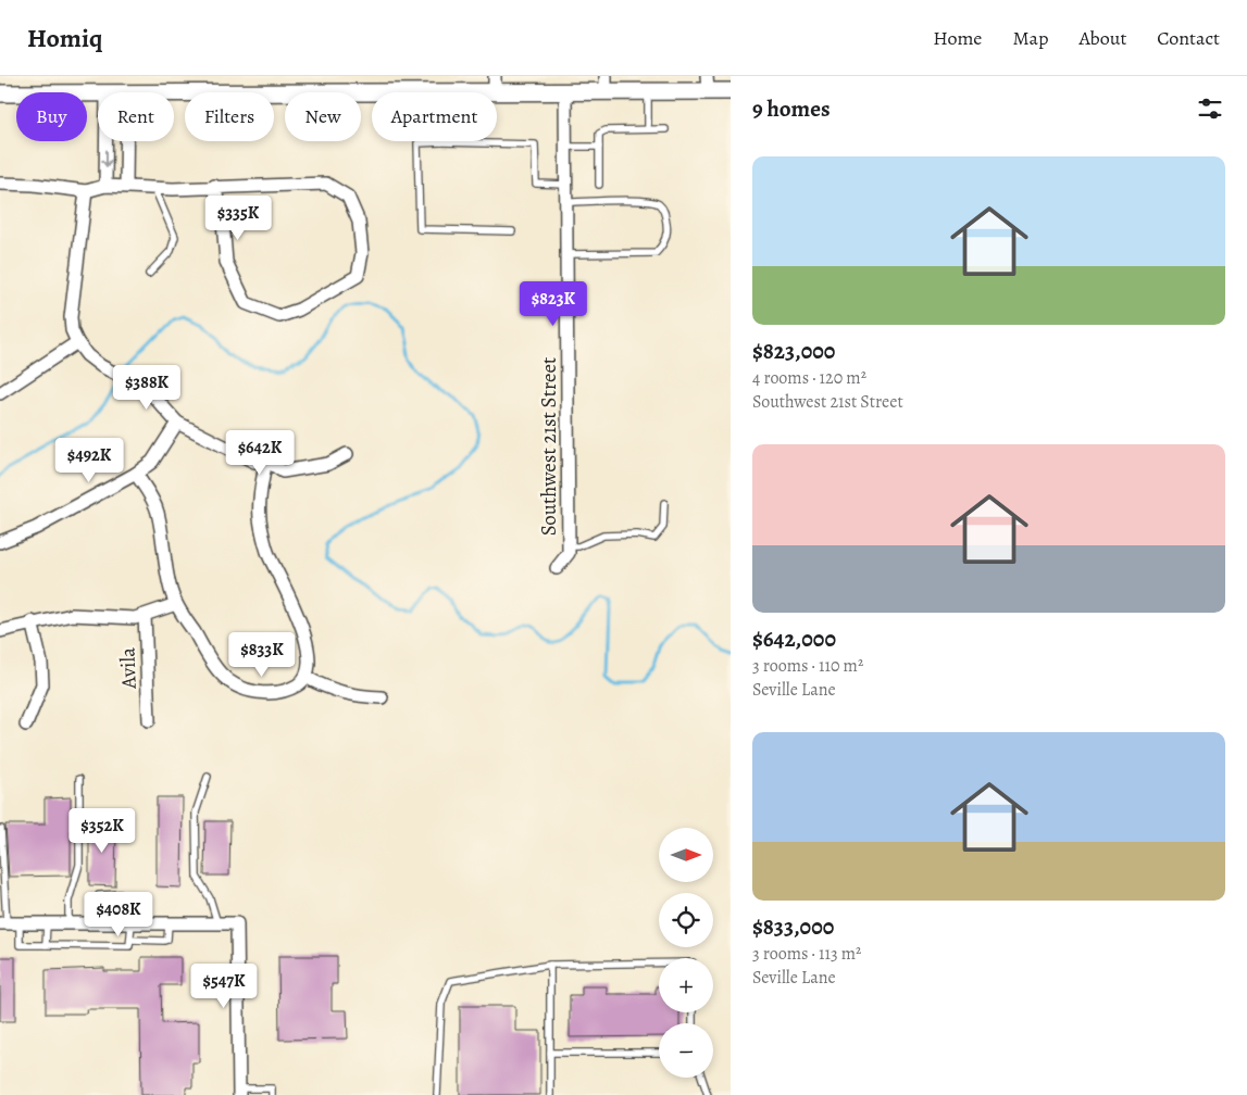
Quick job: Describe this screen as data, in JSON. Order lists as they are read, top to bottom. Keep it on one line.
{"streets":{"street":["Southwest 21st Street","Avila"]},"north":"right","page":{"header":"Homiq","nav":["Home","Map","About","Contact"],"heading":"9 homes","chip":["Buy","Rent","Filters","New","Apartment"],"list":[{"name":"$823,000","note":"4 rooms · 120 m² · Southwest 21st Street"},{"name":"$642,000","note":"3 rooms · 110 m² · Seville Lane"},{"name":"$833,000","note":"3 rooms · 113 m² · Seville Lane"}],"price":["$335K","$823K","$388K","$642K","$492K","$833K","$352K","$408K","$547K"],"map_buttons":["+","−"]}}
